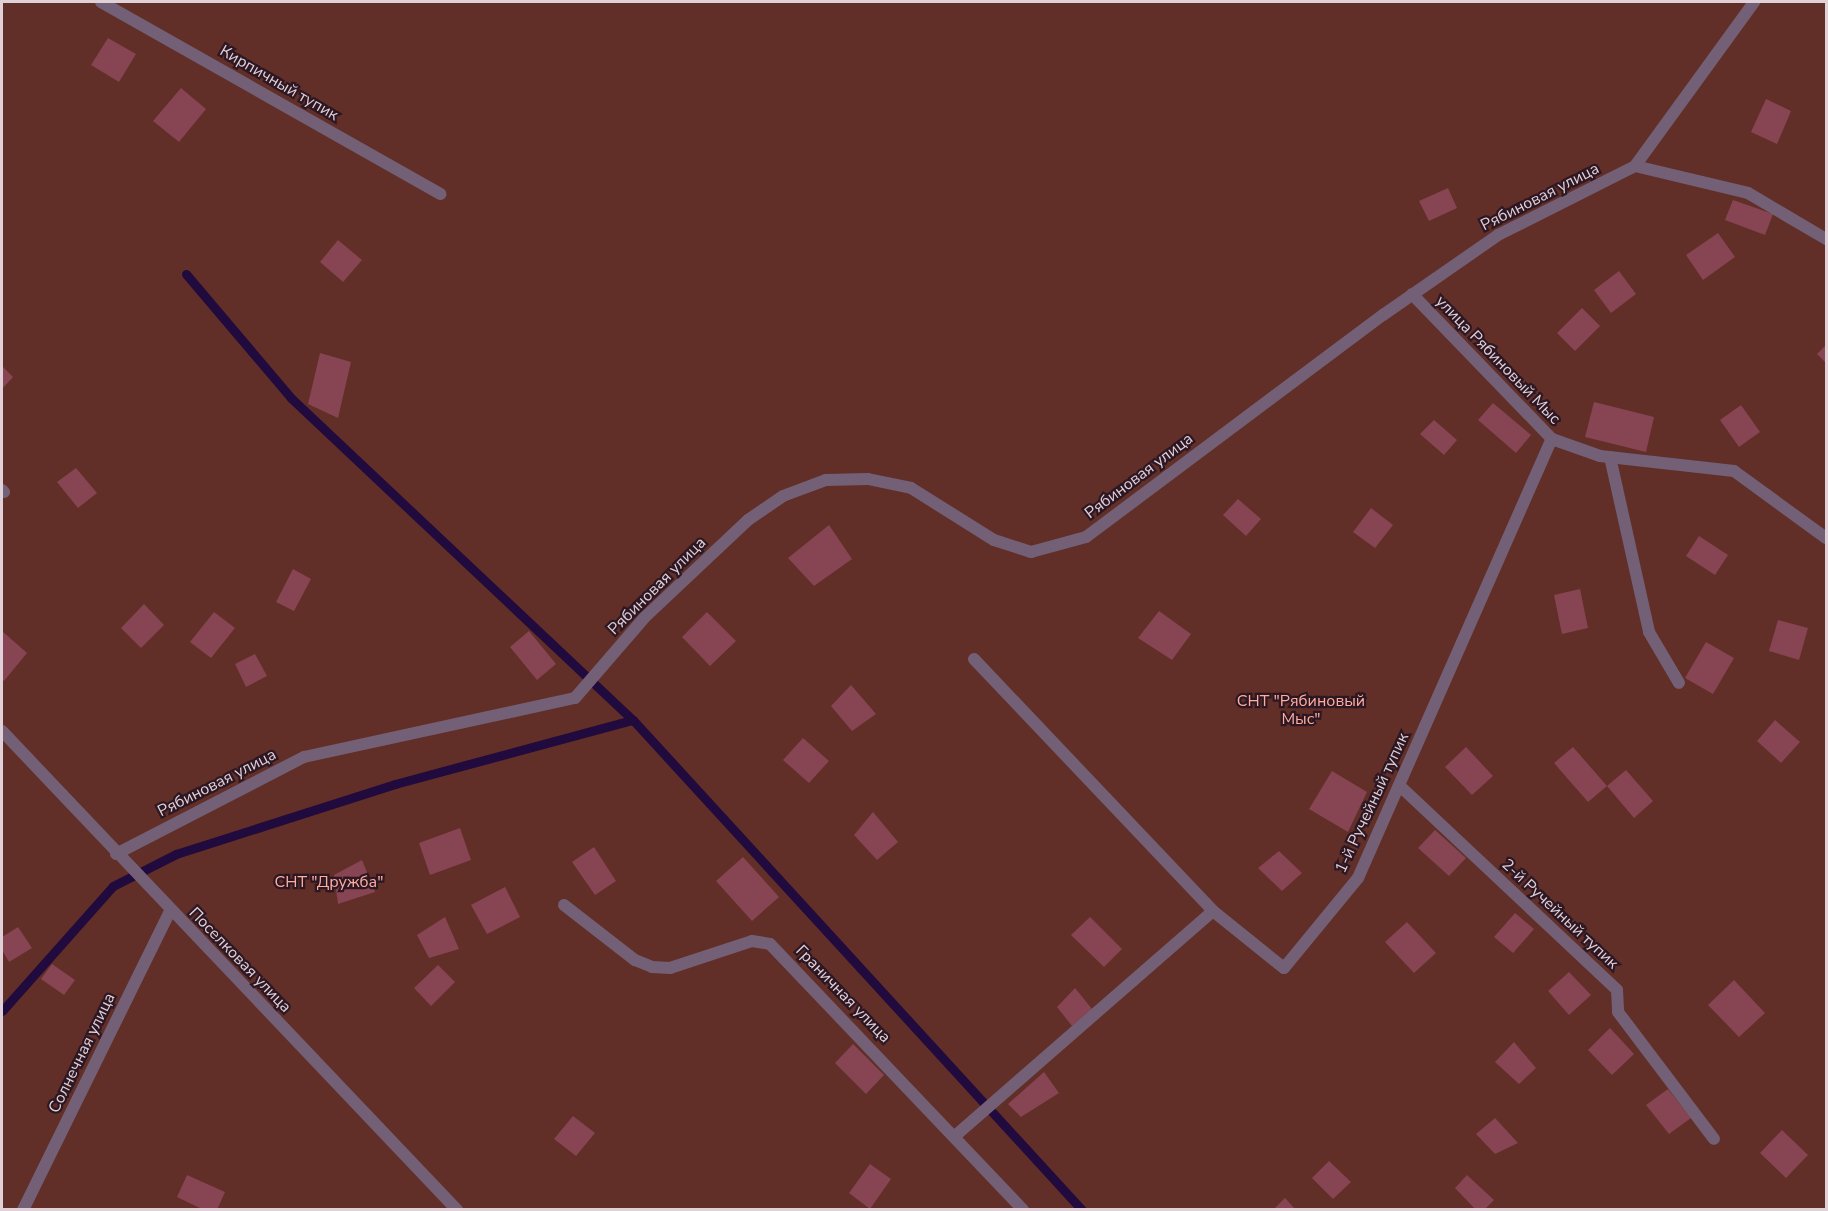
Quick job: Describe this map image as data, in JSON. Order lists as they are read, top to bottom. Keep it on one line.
{"streets":{"street":["Кирпичный тупик","Рябиновая улица","улица Рябиновый Мыс","1-й Ручейный тупик","2-й Ручейный тупик","Поселковая улица","Граничная улица","Солнечная улица"]},"crossings":[["Рябиновая улица","улица Рябиновый Мыс"],["Рябиновая улица","Поселковая улица"],["улица Рябиновый Мыс","1-й Ручейный тупик"],["1-й Ручейный тупик","2-й Ручейный тупик"],["Поселковая улица","Солнечная улица"]],"parks":["СНТ \"Рябиновый Мыс\"","СНТ \"Дружба\""]}
